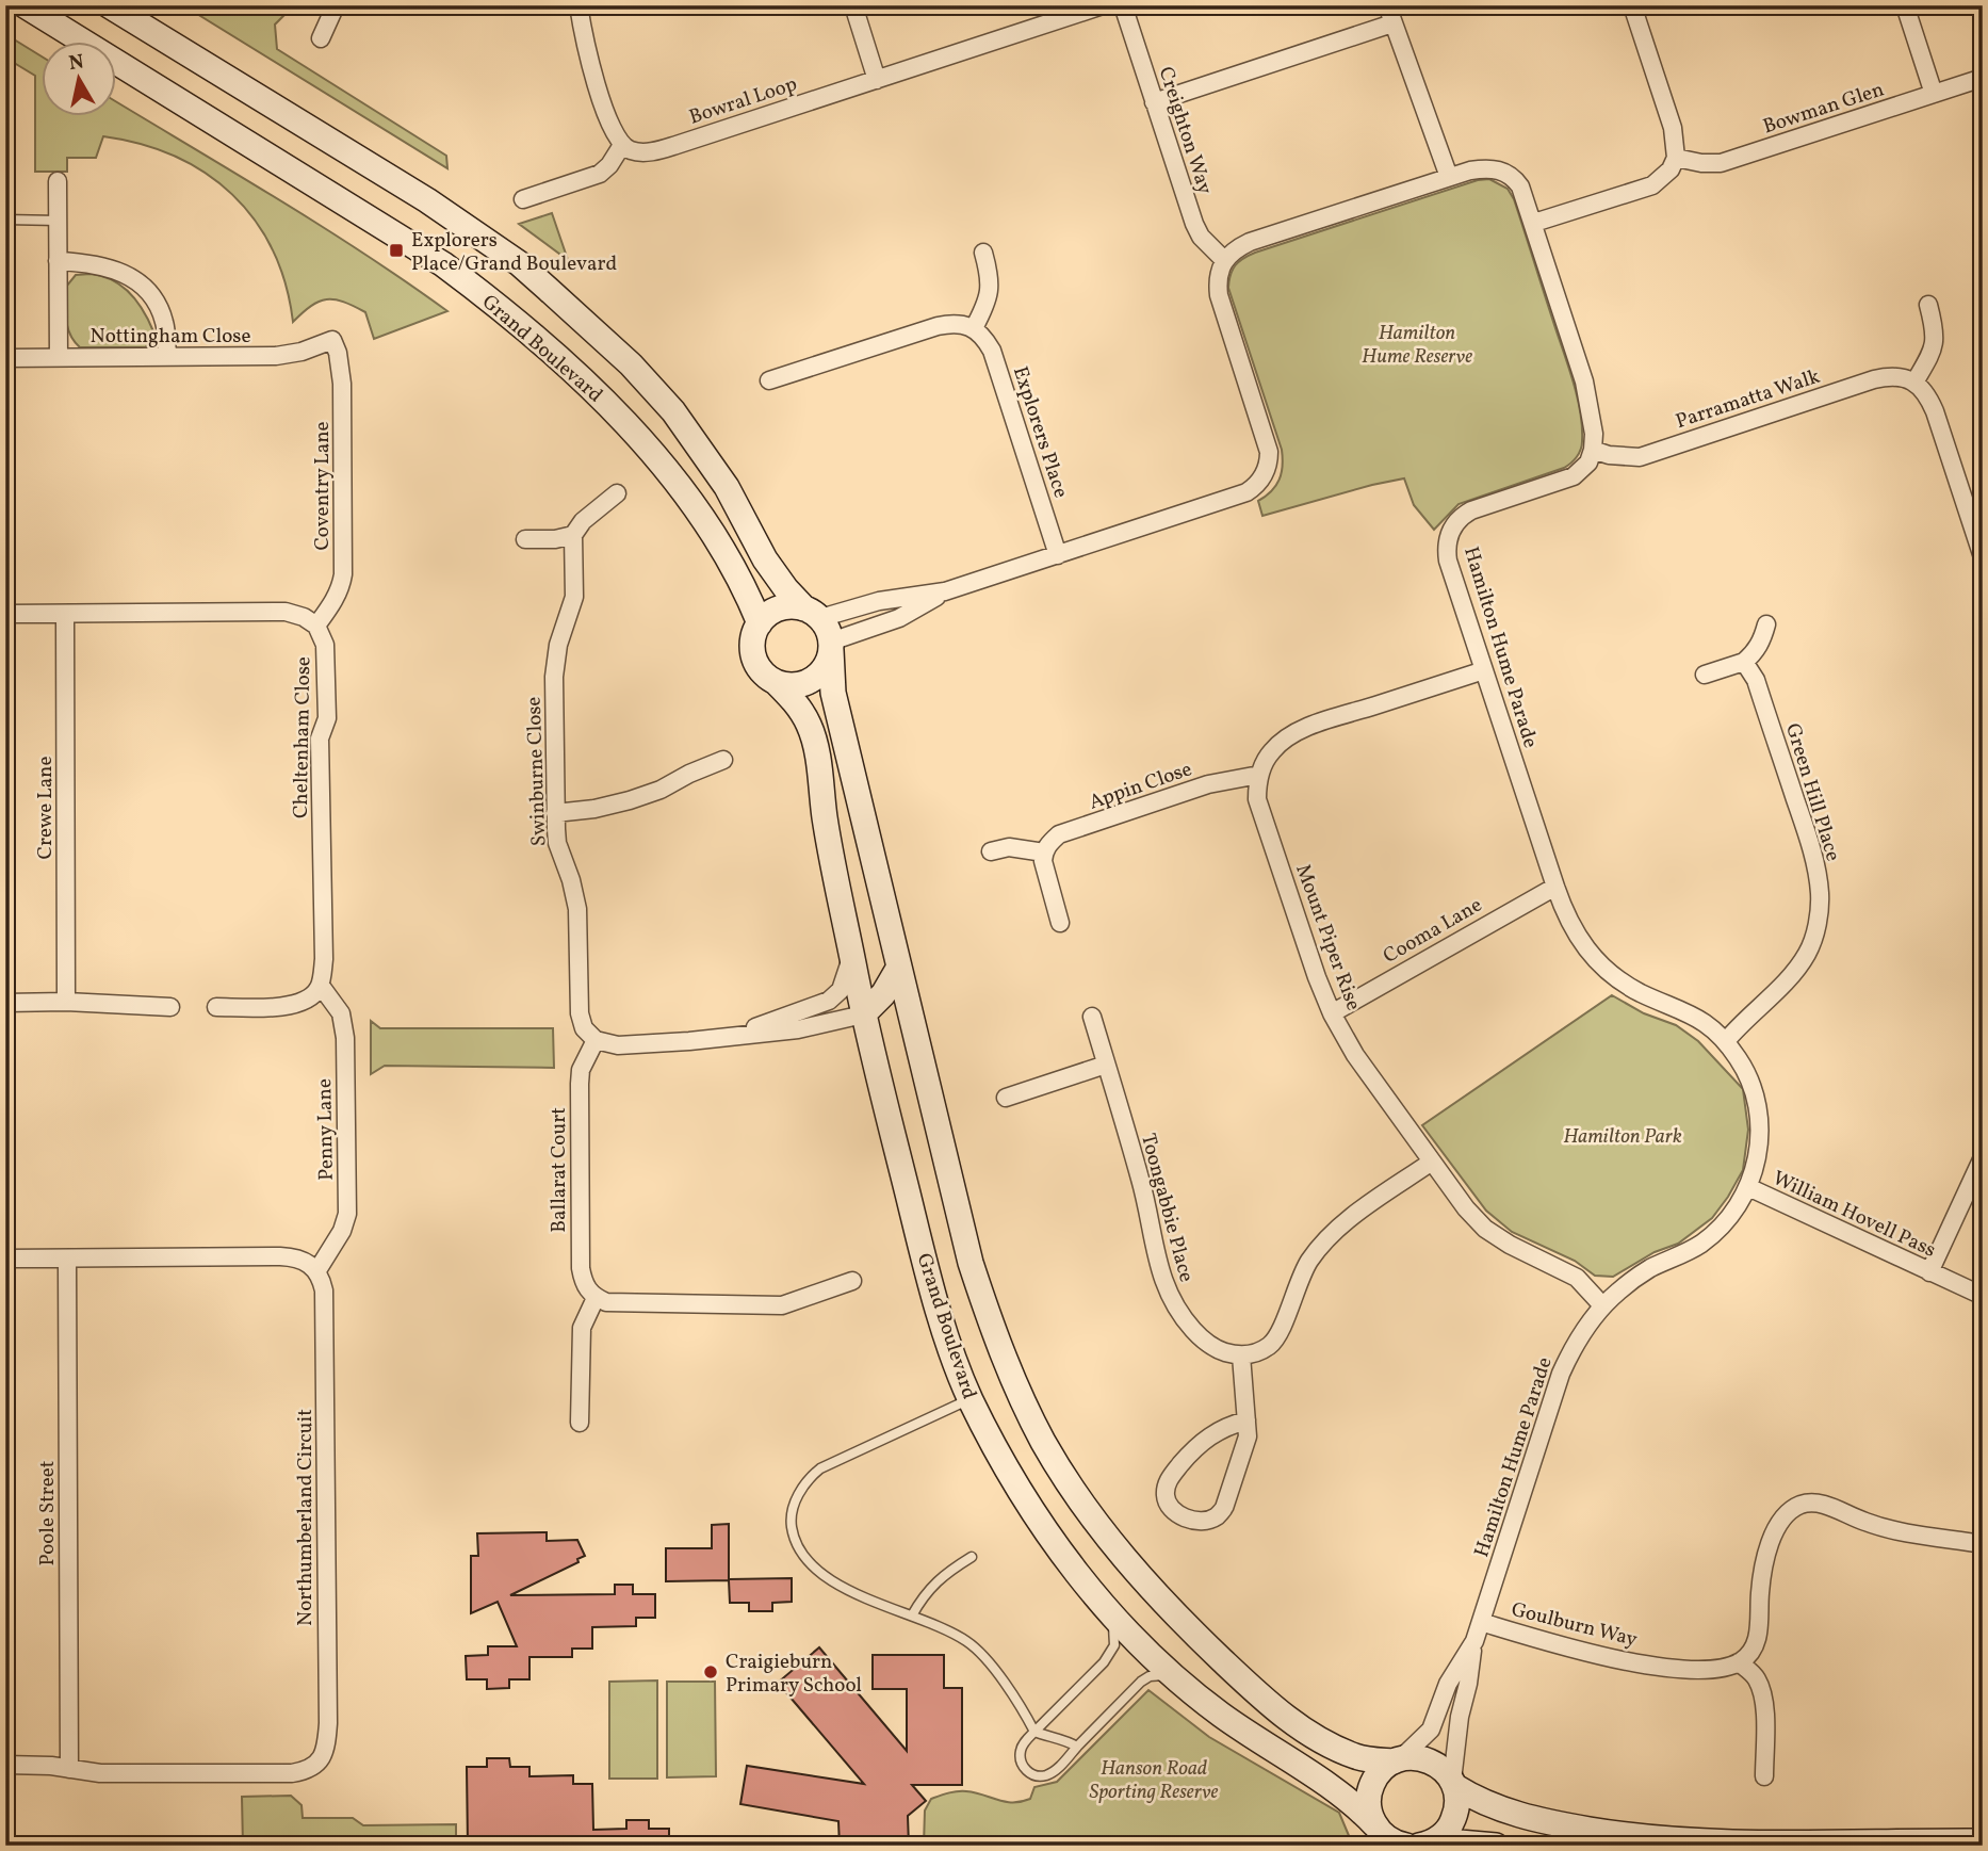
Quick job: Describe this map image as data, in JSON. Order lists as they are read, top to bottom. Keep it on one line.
{"streets":{"street":["Bowral Loop","Bowman Glen","Creighton Way","Nottingham Close","Grand Boulevard","Parramatta Walk","Explorers Place","Coventry Lane","Hamilton Hume Parade","Cheltenham Close","Swinburne Close","Appin Close","Green Hill Place","Crewe Lane","Cooma Lane","Mount Piper Rise","Penny Lane","Ballarat Court","Toongabbie Place","William Hovell Pass","Poole Street","Northumberland Circuit","Goulburn Way"]},"crossings":[["Nottingham Close","Coventry Lane"],["Grand Boulevard","Hamilton Hume Parade"],["Parramatta Walk","Hamilton Hume Parade"],["Coventry Lane","Cheltenham Close"],["Hamilton Hume Parade","Green Hill Place"],["Hamilton Hume Parade","Cooma Lane"],["Hamilton Hume Parade","Mount Piper Rise"],["Hamilton Hume Parade","William Hovell Pass"],["Hamilton Hume Parade","Goulburn Way"],["Cheltenham Close","Penny Lane"],["Swinburne Close","Ballarat Court"],["Appin Close","Mount Piper Rise"],["Cooma Lane","Mount Piper Rise"],["Penny Lane","Northumberland Circuit"],["Poole Street","Northumberland Circuit"]],"parks":["Hamilton Hume Reserve","Hamilton Park","Hanson Road Sporting Reserve"],"places":{"transit":["Explorers Place/Grand Boulevard"],"other":["Craigieburn Primary School"]},"north":"top"}
